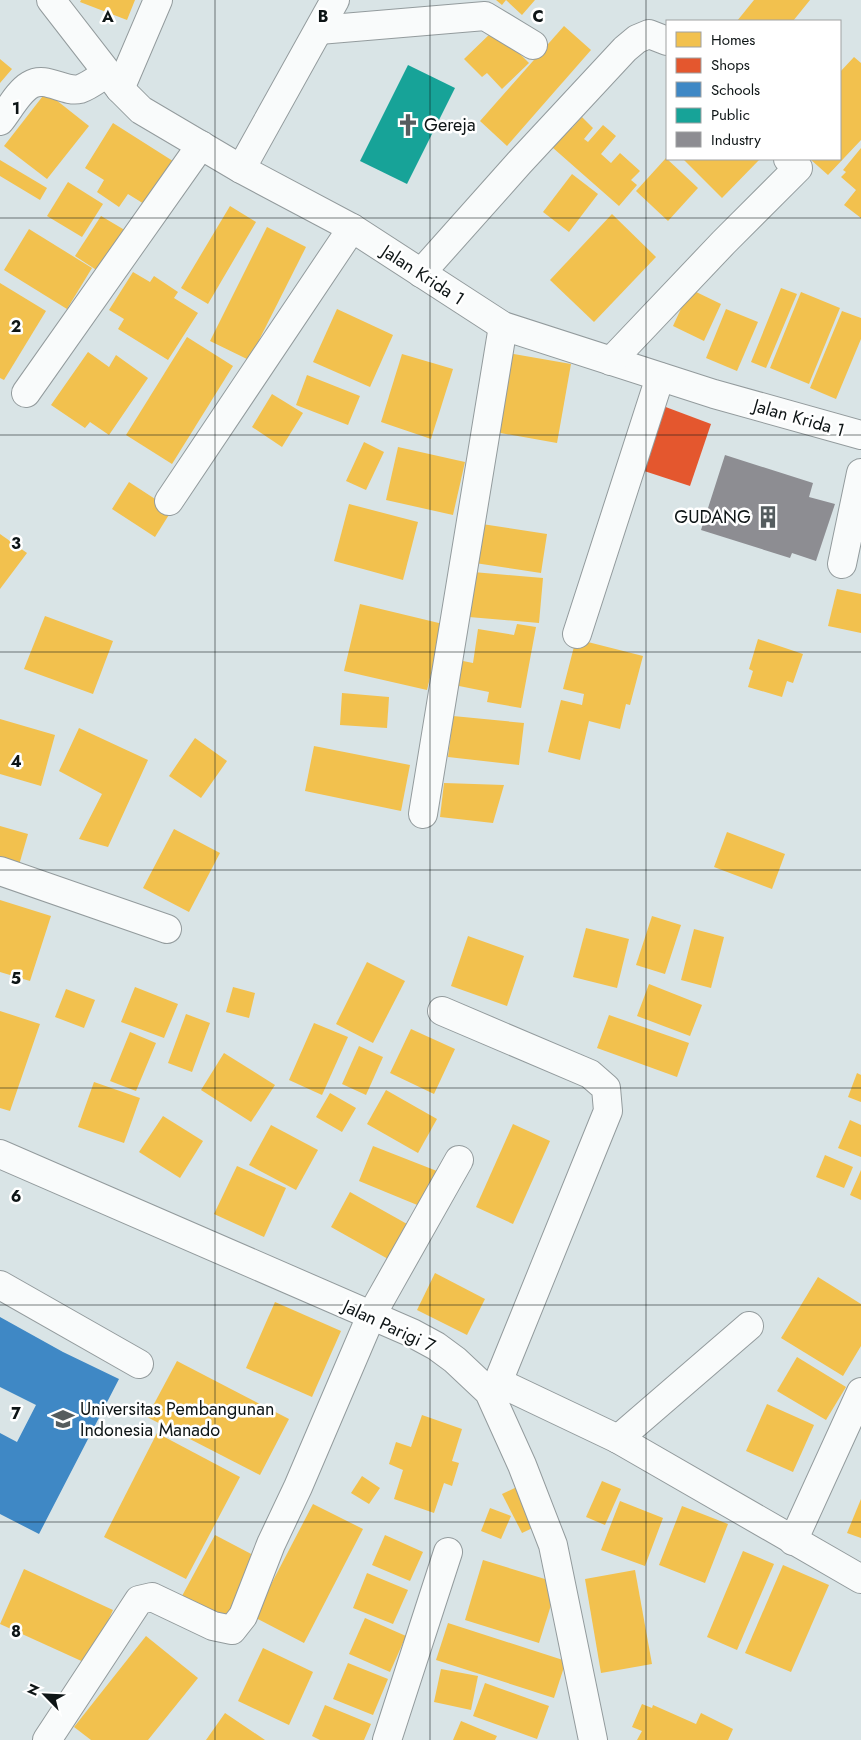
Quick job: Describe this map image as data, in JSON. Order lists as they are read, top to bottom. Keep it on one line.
{"streets":{"street":["Jalan Krida 1","Jalan Parigi 7"]},"places":{"church":["Gereja"],"building":["GUDANG"],"school or university":["Universitas Pembangunan Indonesia Manado"]},"legend":["Homes","Shops","Schools","Public","Industry"],"north":"top left","grid":{"columns":["A","B","C"],"rows":["1","2","3","4","5","6","7","8"]}}
